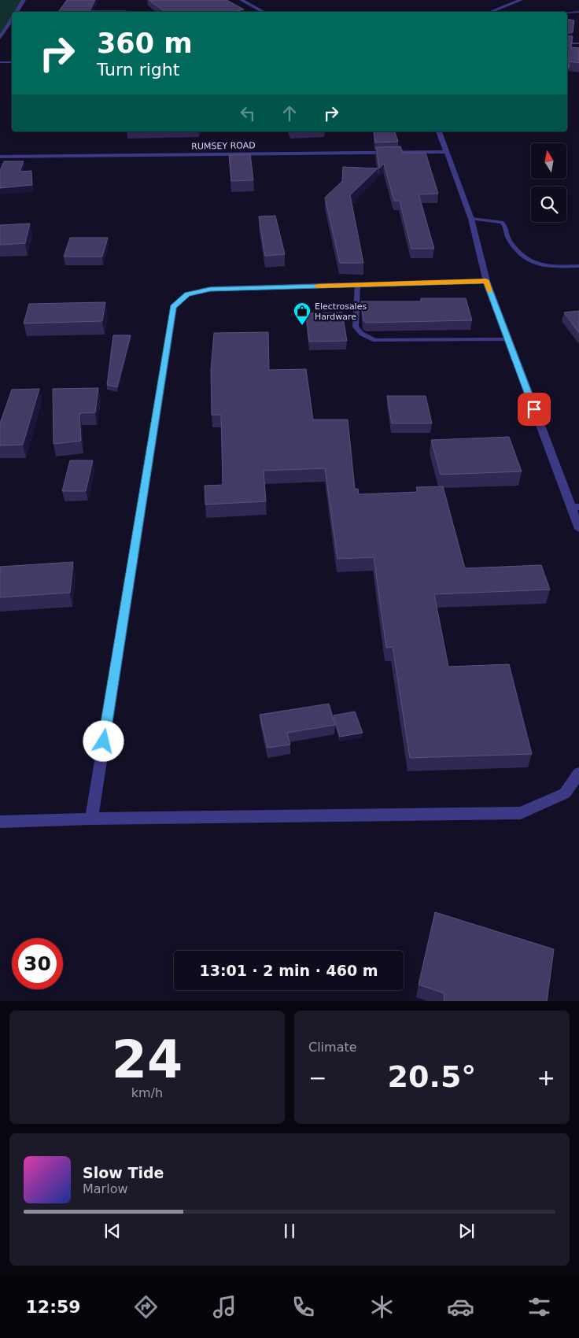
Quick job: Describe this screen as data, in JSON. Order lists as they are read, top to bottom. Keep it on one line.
{"streets":{"street":["RUMSEY ROAD"]},"places":{"shop":["Electrosales Hardware"]},"north":"top","page":{"turn":["360 m","Turn right"],"limit":"30","trip":"13:01 · 2 min · 460 m","tile":[["24","km/h"],"Climate"],"heat":["−","20.5°","+"],"song":["Slow Tide","Marlow"],"tabs":"12:59"}}
